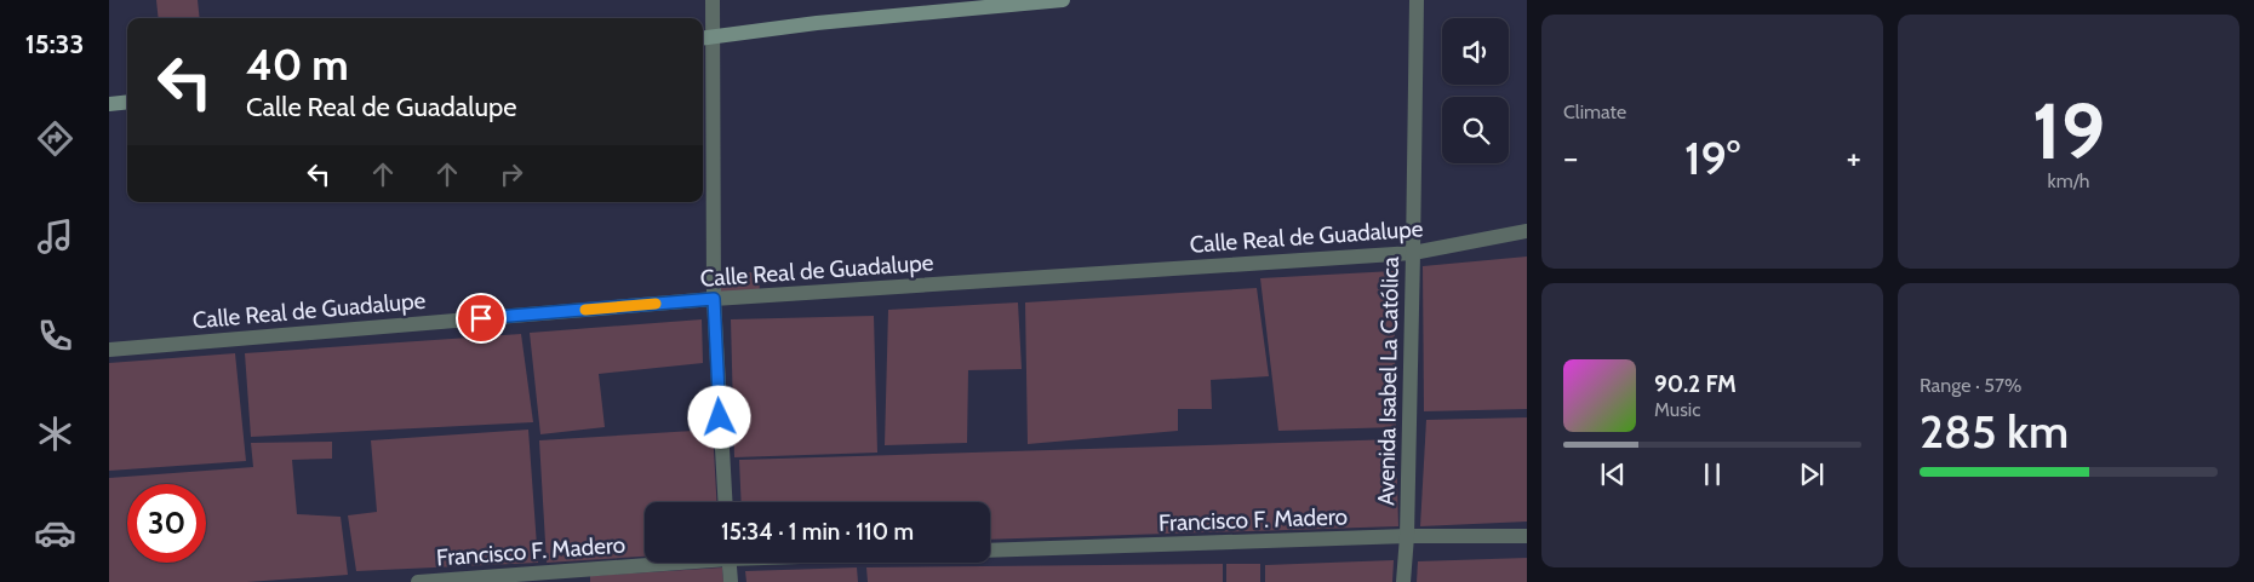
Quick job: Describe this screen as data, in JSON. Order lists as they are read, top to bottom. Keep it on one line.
{"streets":{"street":["Calle Real de Guadalupe","Avenida Isabel La Católica","Francisco F. Madero"]},"crossings":[["Calle Real de Guadalupe","Avenida Isabel La Católica"],["Avenida Isabel La Católica","Francisco F. Madero"]],"page":{"tabs":"15:33","tile":["Climate",["19","km/h"],["Range · 57%","285 km"]],"turn":["40 m","Calle Real de Guadalupe"],"heat":["−","19°","+"],"song":["90.2 FM","Music"],"limit":"30","trip":"15:34 · 1 min · 110 m"}}
